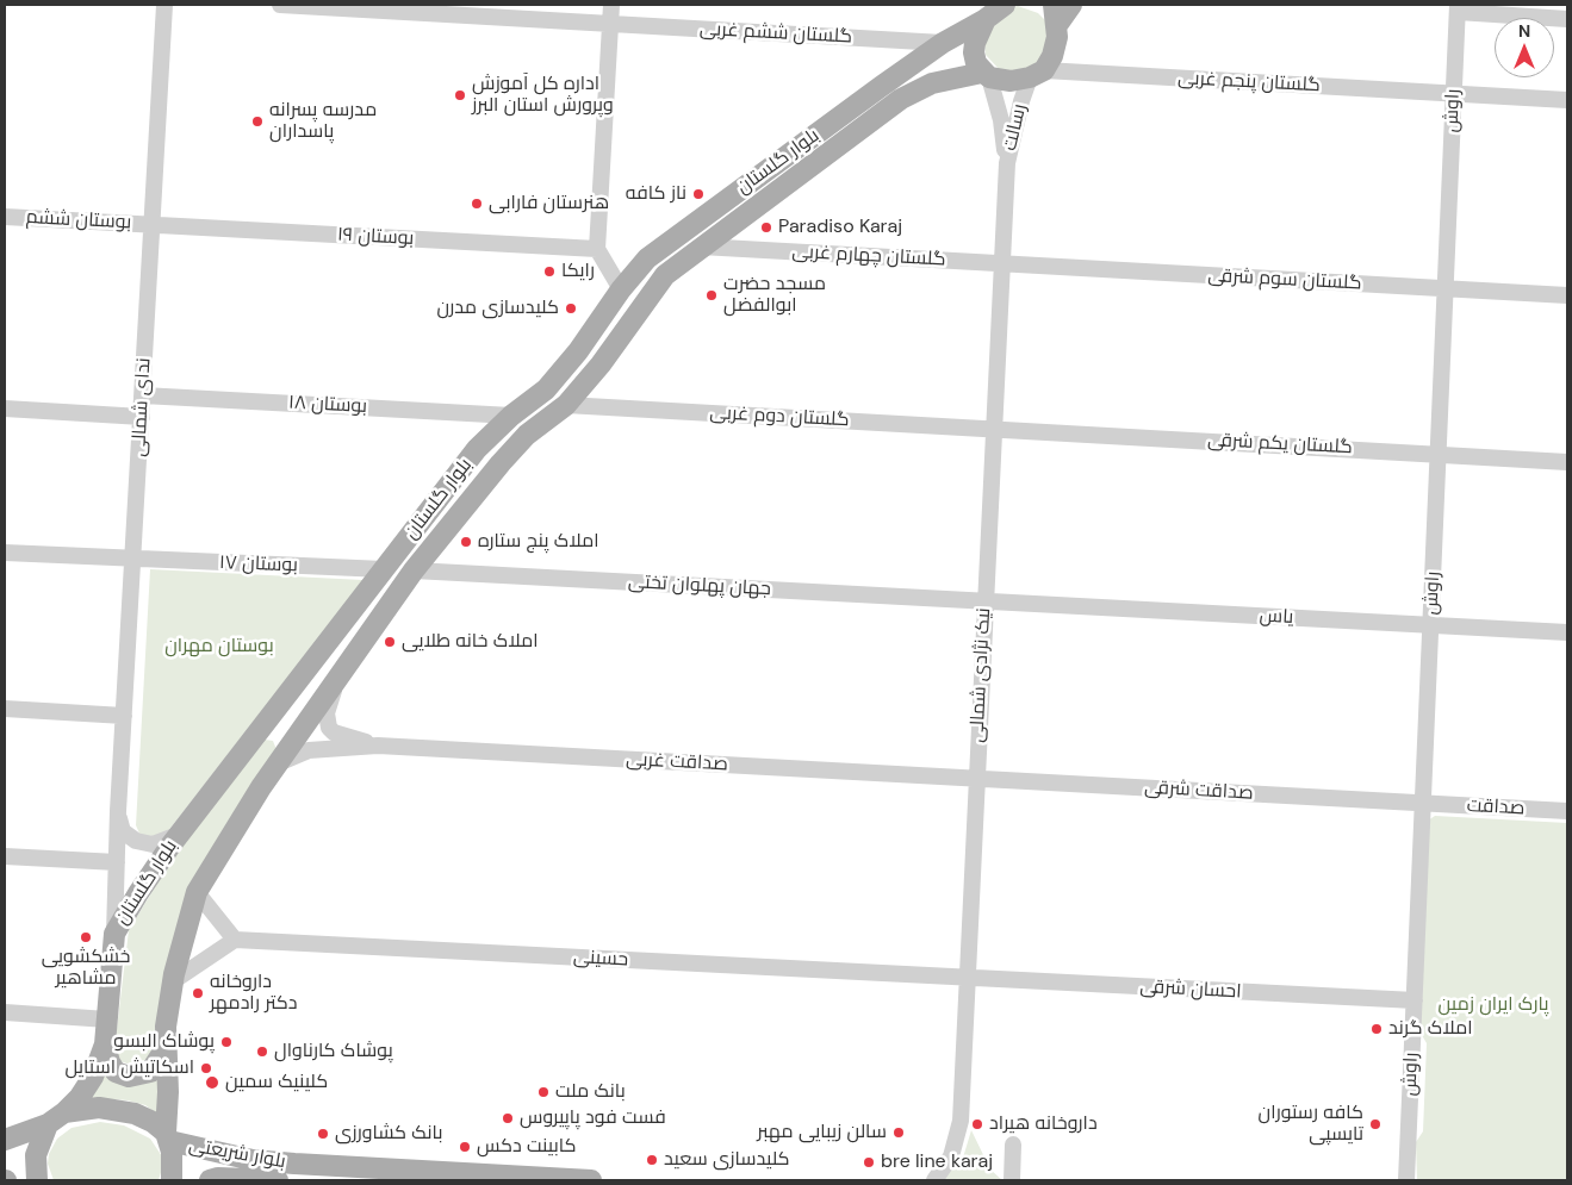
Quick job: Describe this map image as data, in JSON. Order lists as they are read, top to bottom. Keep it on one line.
{"streets":{"main road":["بلوار گلستان","بلوار شریعتی"],"street":["گلستان ششم غربی","گلستان پنجم غربی","راوش","رسالت","بوستان ششم","بوستان ۱۹","گلستان چهارم غربی","گلستان سوم شرقی","بوستان ۱۸","ندای شمالی","گلستان دوم غربی","گلستان یکم شرقی","بوستان ۱۷","جهان پهلوان تختی","یاس","نیک نژادی شمالی","صداقت غربی","صداقت شرقی","صداقت","حسینی","احسان شرقی"]},"crossings":[["گلستان ششم غربی","بلوار گلستان"],["گلستان پنجم غربی","راوش"],["گلستان پنجم غربی","رسالت"],["گلستان پنجم غربی","بلوار گلستان"],["راوش","گلستان سوم شرقی"],["راوش","گلستان یکم شرقی"],["راوش","یاس"],["راوش","صداقت شرقی"],["راوش","صداقت"],["راوش","احسان شرقی"],["رسالت","بلوار گلستان"],["رسالت","نیک نژادی شمالی"],["بلوار گلستان","گلستان چهارم غربی"],["بلوار گلستان","بوستان ۱۸"],["بلوار گلستان","ندای شمالی"],["بلوار گلستان","گلستان دوم غربی"],["بلوار گلستان","بوستان ۱۷"],["بلوار گلستان","جهان پهلوان تختی"],["بلوار گلستان","صداقت غربی"],["بلوار گلستان","بلوار شریعتی"],["بوستان ششم","بوستان ۱۹"],["بوستان ششم","ندای شمالی"],["بوستان ۱۹","ندای شمالی"],["گلستان چهارم غربی","گلستان سوم شرقی"],["گلستان چهارم غربی","نیک نژادی شمالی"],["گلستان سوم شرقی","نیک نژادی شمالی"],["بوستان ۱۸","ندای شمالی"],["ندای شمالی","بوستان ۱۷"],["گلستان دوم غربی","گلستان یکم شرقی"],["گلستان دوم غربی","نیک نژادی شمالی"],["گلستان یکم شرقی","نیک نژادی شمالی"],["جهان پهلوان تختی","یاس"],["جهان پهلوان تختی","نیک نژادی شمالی"],["یاس","نیک نژادی شمالی"],["نیک نژادی شمالی","صداقت غربی"],["نیک نژادی شمالی","صداقت شرقی"],["نیک نژادی شمالی","حسینی"],["نیک نژادی شمالی","احسان شرقی"],["صداقت غربی","صداقت شرقی"],["صداقت شرقی","صداقت"],["حسینی","احسان شرقی"]],"parks":["بوستان مهران","پارک ایران زمین"],"places":["اداره کل آموزش وپرورش استان البرز","مدرسه پسرانه پاسداران","ناز کافه","هنرستان فارابی","Paradiso Karaj","رایکا","مسجد حضرت ابوالفضل","کلیدسازی مدرن","املاک پنج ستاره","املاک خانه طلایی","خشکشویی مشاهیر","داروخانه دکتر رادمهر","املاک گرند","پوشاک البسو","پوشاک کارناوال","اسکاتیش استایل","کلینیک سمین","بانک ملت","فست فود پاپیروس","داروخانه هیراد","کافه رستوران تایسپی","سالن زیبایی مهبر","بانک کشاورزی","کابینت دکس","کلیدسازی سعید","bre line karaj"],"north":"top"}
